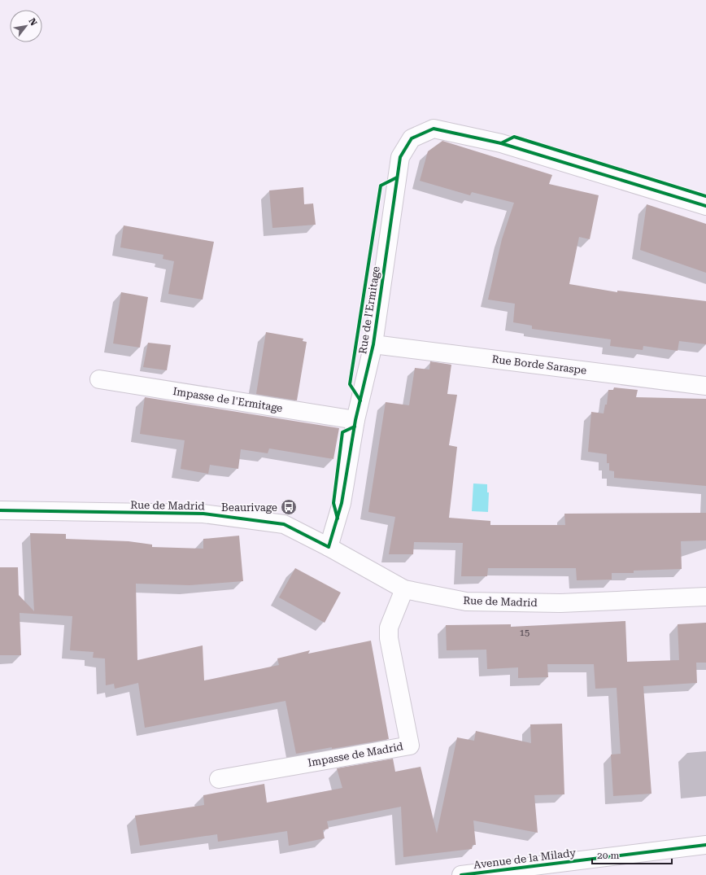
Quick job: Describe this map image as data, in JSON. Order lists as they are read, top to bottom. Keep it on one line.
{"streets":{"street":["Rue de l'Ermitage","Rue Borde Saraspe","Impasse de l'Ermitage","Rue de Madrid","Impasse de Madrid","Avenue de la Milady"]},"crossings":[["Rue de l'Ermitage","Rue Borde Saraspe"],["Rue de l'Ermitage","Impasse de l'Ermitage"],["Rue de l'Ermitage","Rue de Madrid"],["Rue de Madrid","Impasse de Madrid"]],"places":{"bus stop":["Beaurivage"]},"house_numbers":["15"],"scale_bar":"20 m","north":"top right"}
